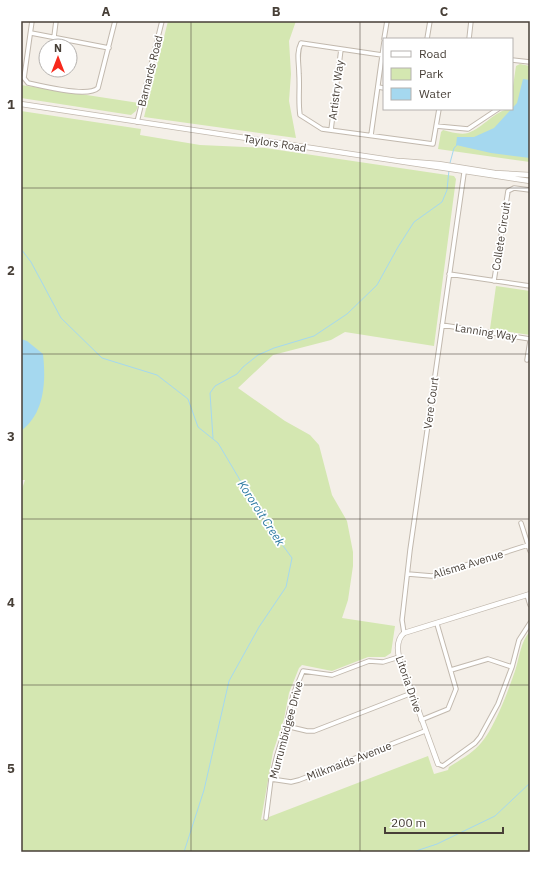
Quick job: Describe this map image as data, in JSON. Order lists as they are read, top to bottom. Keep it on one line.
{"streets":{"street":["Barnards Road","Artistry Way","Taylors Road","Collete Circuit","Lanning Way","Vere Court","Alisma Avenue","Litoria Drive","Murrumbidgee Drive","Milkmaids Avenue"]},"crossings":[["Barnards Road","Taylors Road"],["Taylors Road","Vere Court"],["Lanning Way","Vere Court"],["Vere Court","Alisma Avenue"],["Vere Court","Litoria Drive"],["Litoria Drive","Murrumbidgee Drive"],["Litoria Drive","Milkmaids Avenue"],["Murrumbidgee Drive","Milkmaids Avenue"]],"water":["Kororoit Creek"],"legend":["Road","Park","Water"],"scale_bar":"200 m","north":"top","grid":{"columns":["A","B","C"],"rows":["1","2","3","4","5"]}}
